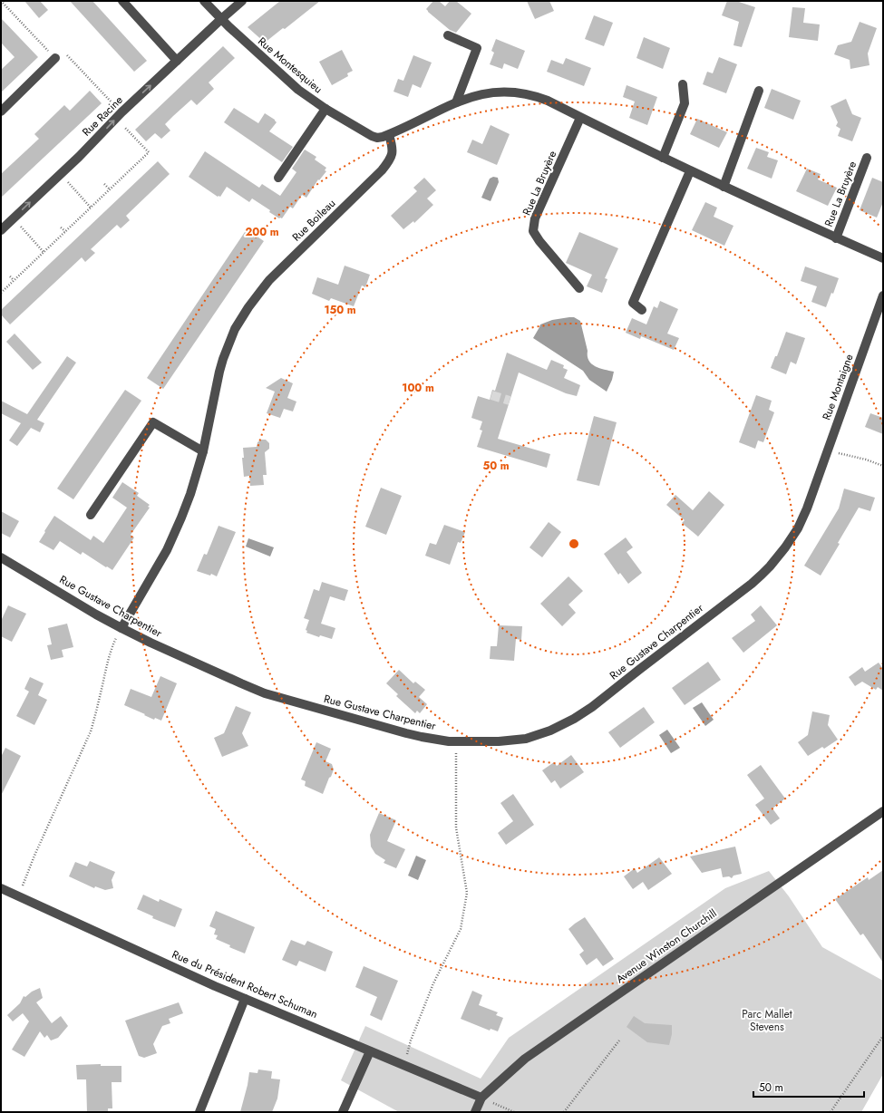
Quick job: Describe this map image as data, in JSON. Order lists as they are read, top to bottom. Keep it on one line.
{"streets":{"street":["Rue Montesquieu","Rue Racine","Rue La Bruyère","Rue Boileau","Rue Montaigne","Rue Gustave Charpentier","Avenue Winston Churchill","Rue du Président Robert Schuman"]},"crossings":[["Rue Montesquieu","Rue Racine"],["Rue Montesquieu","Rue La Bruyère"],["Rue Montesquieu","Rue Boileau"],["Rue La Bruyère","Rue Boileau"],["Rue Boileau","Rue Gustave Charpentier"],["Rue Montaigne","Rue Gustave Charpentier"],["Avenue Winston Churchill","Rue du Président Robert Schuman"]],"one_way":["Rue Racine"],"parks":["Parc Mallet Stevens"],"scale_bar":"50 m","rings":["200 m","150 m","100 m","50 m"]}
